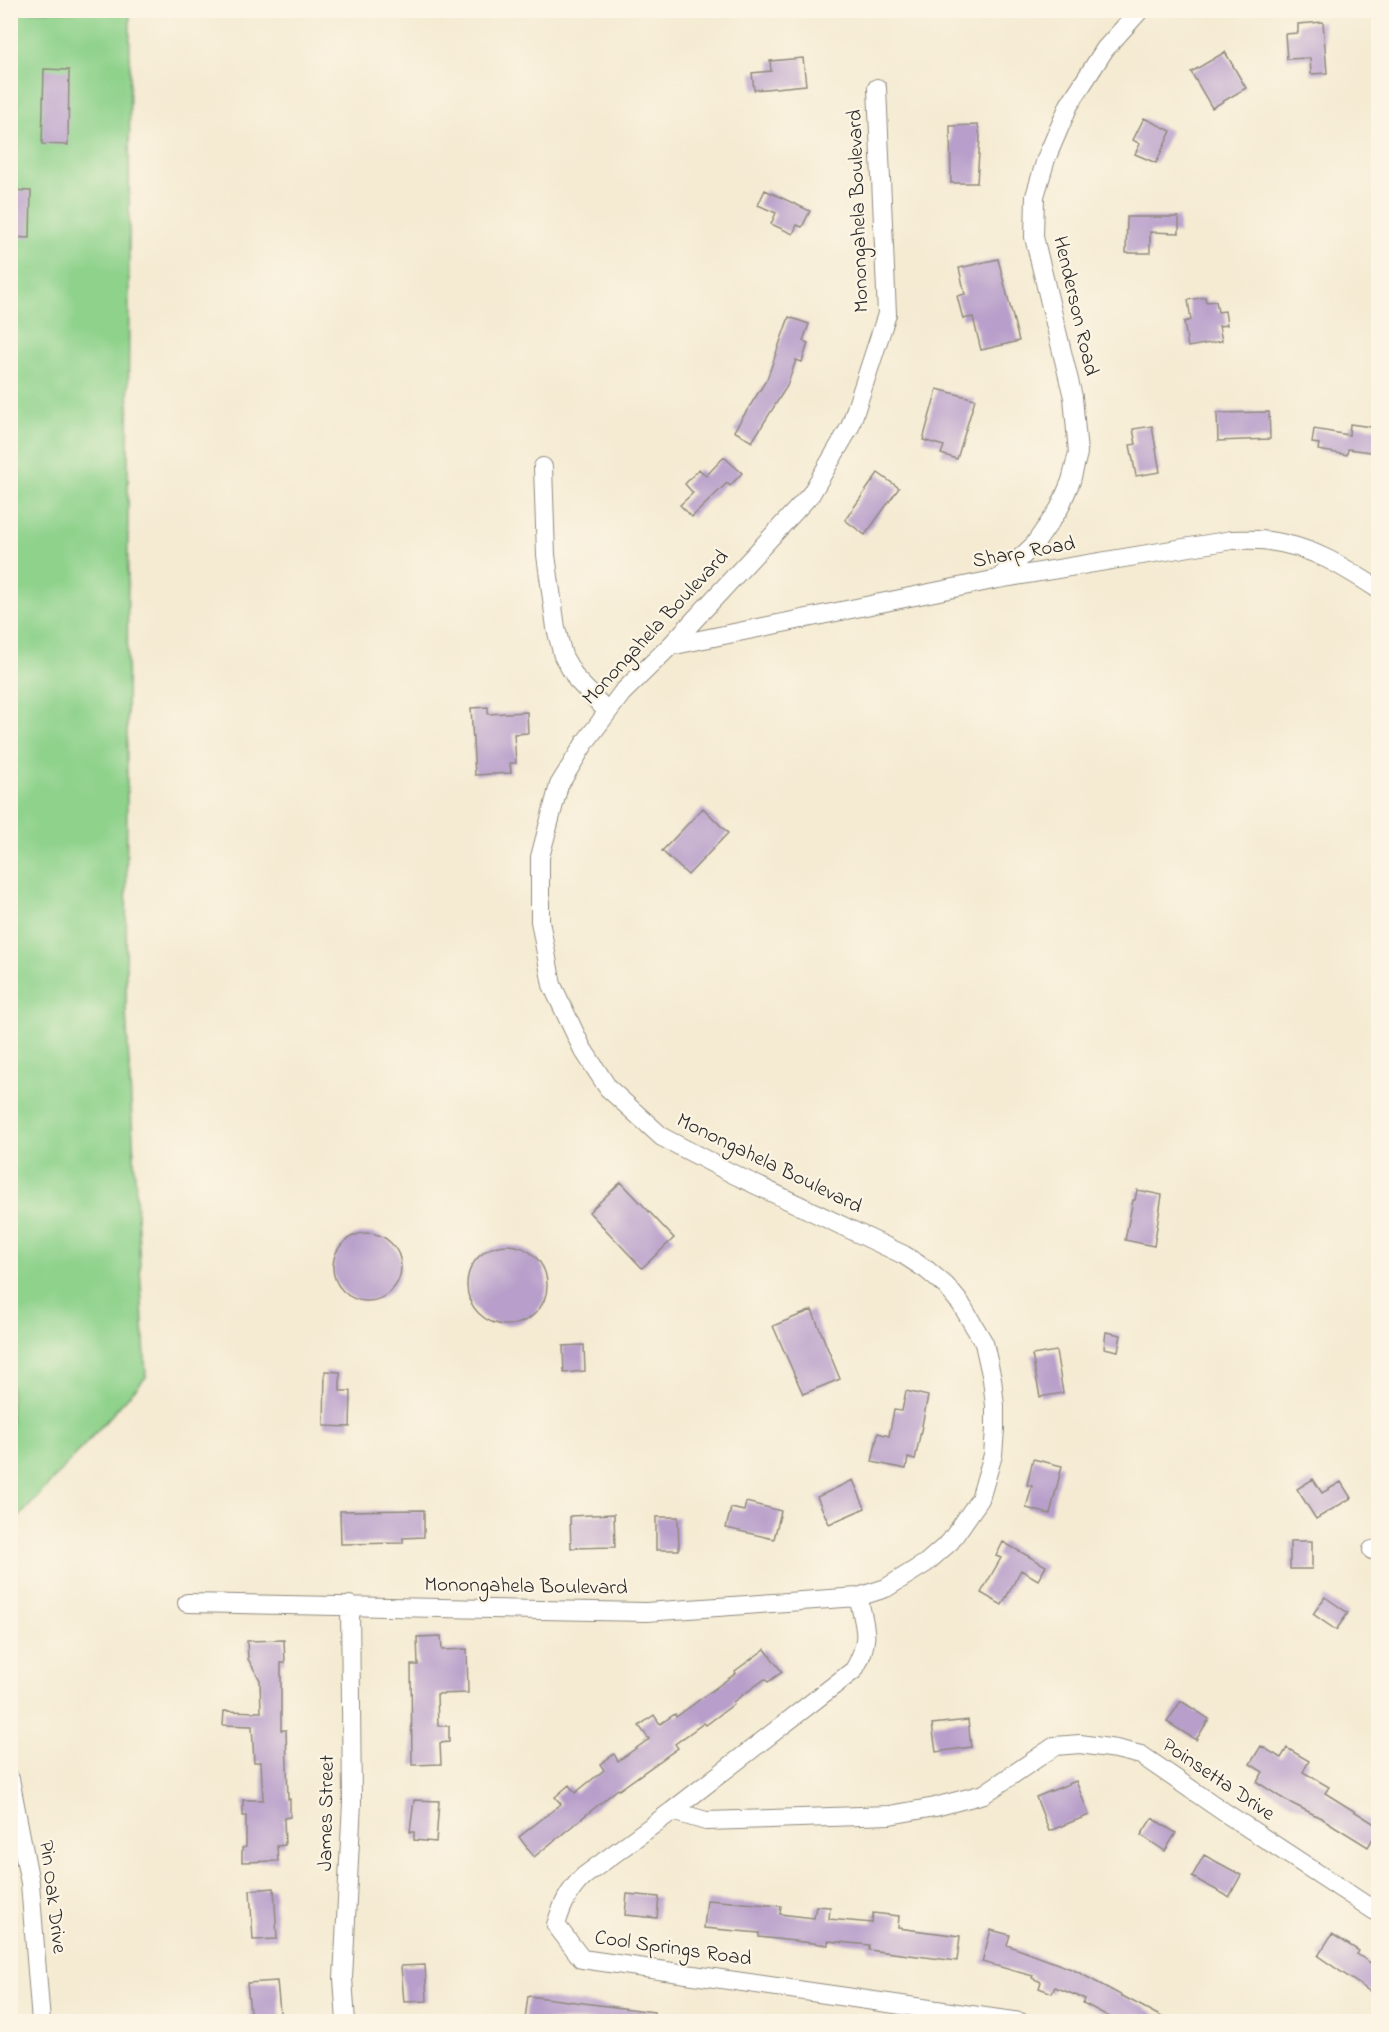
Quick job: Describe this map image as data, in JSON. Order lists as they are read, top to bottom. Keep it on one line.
{"streets":{"street":["Monongahela Boulevard","Henderson Road","Sharp Road","Poinsetta Drive","James Street","Pin Oak Drive","Cool Springs Road"]},"crossings":[["Monongahela Boulevard","Sharp Road"],["Monongahela Boulevard","James Street"],["Monongahela Boulevard","Cool Springs Road"],["Henderson Road","Sharp Road"],["Poinsetta Drive","Cool Springs Road"]]}
